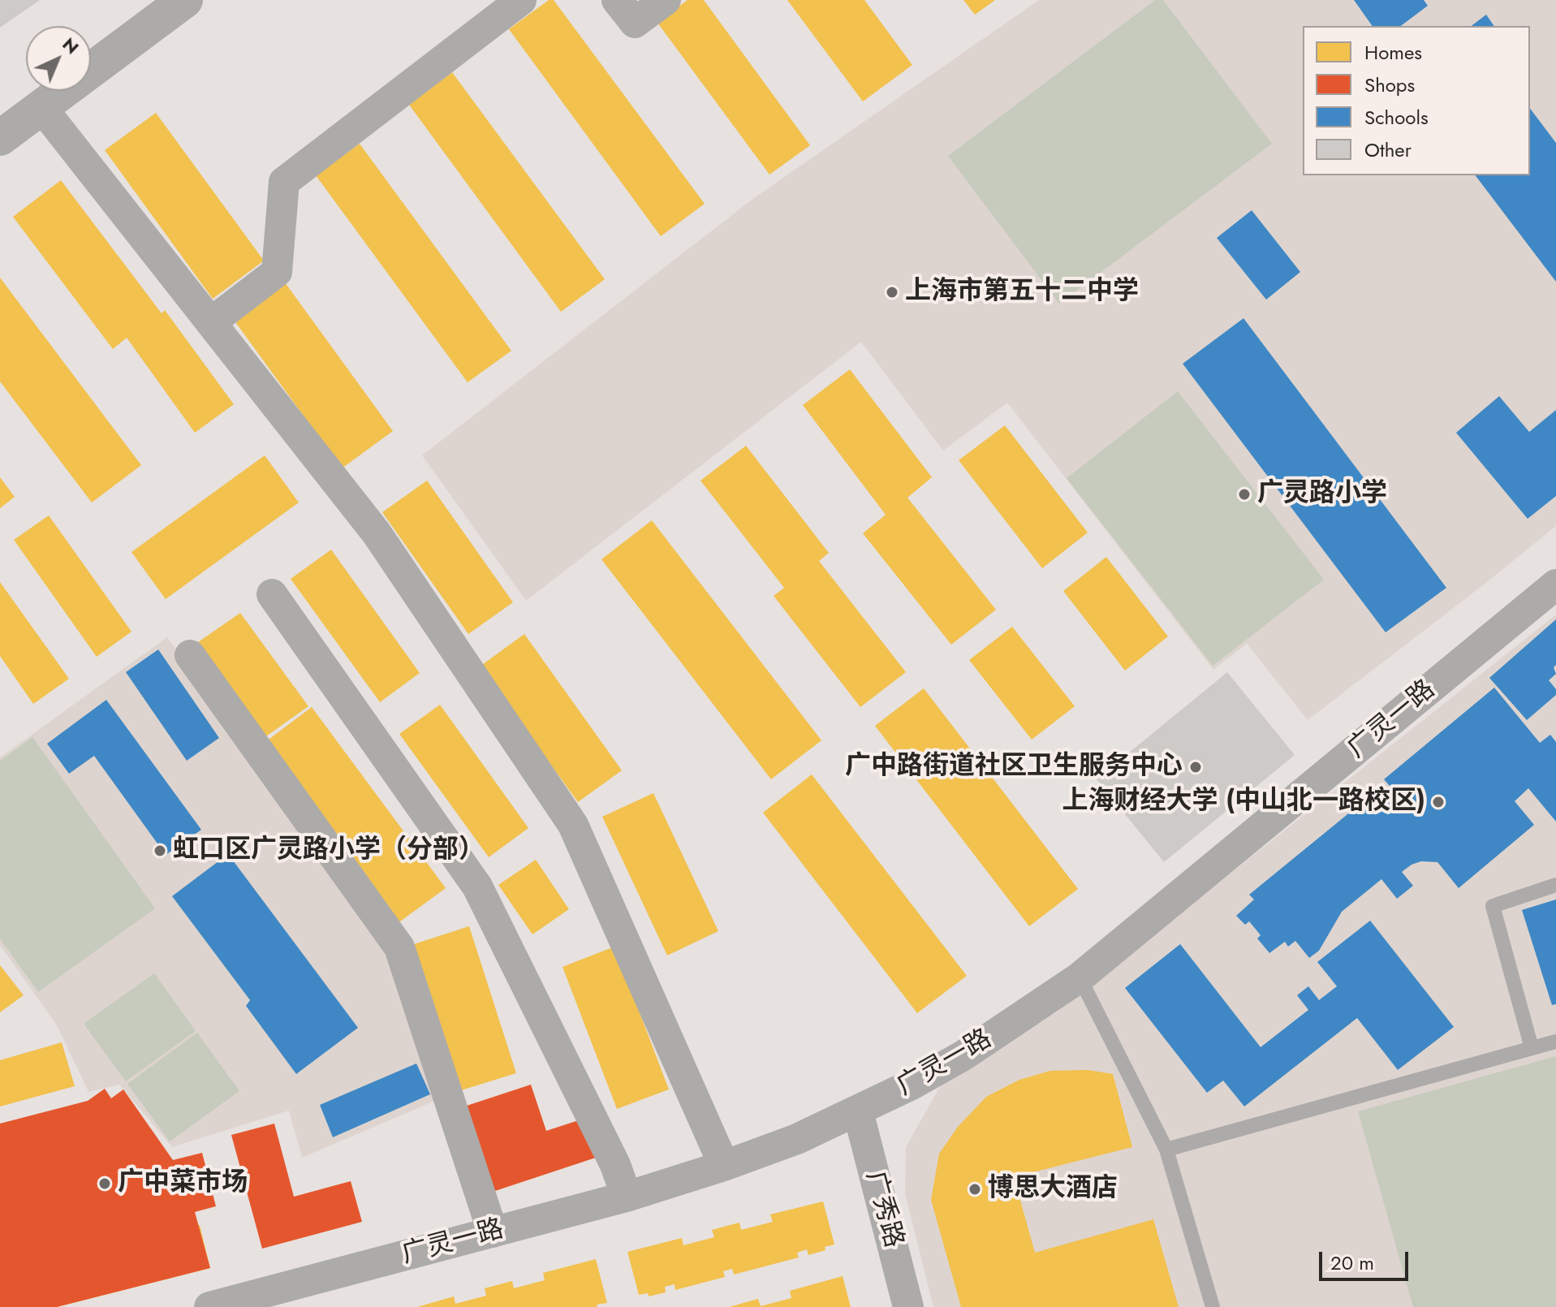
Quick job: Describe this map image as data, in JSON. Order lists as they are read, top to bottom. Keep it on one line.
{"streets":{"street":["广灵一路","广秀路"]},"crossings":[["广灵一路","广秀路"]],"places":["上海市第五十二中学","广灵路小学","广中路街道社区卫生服务中心","上海财经大学 (中山北一路校区)","虹口区广灵路小学（分部）","广中菜市场","博思大酒店"],"legend":["Homes","Shops","Schools","Other"],"scale_bar":"20 m","north":"top right"}
